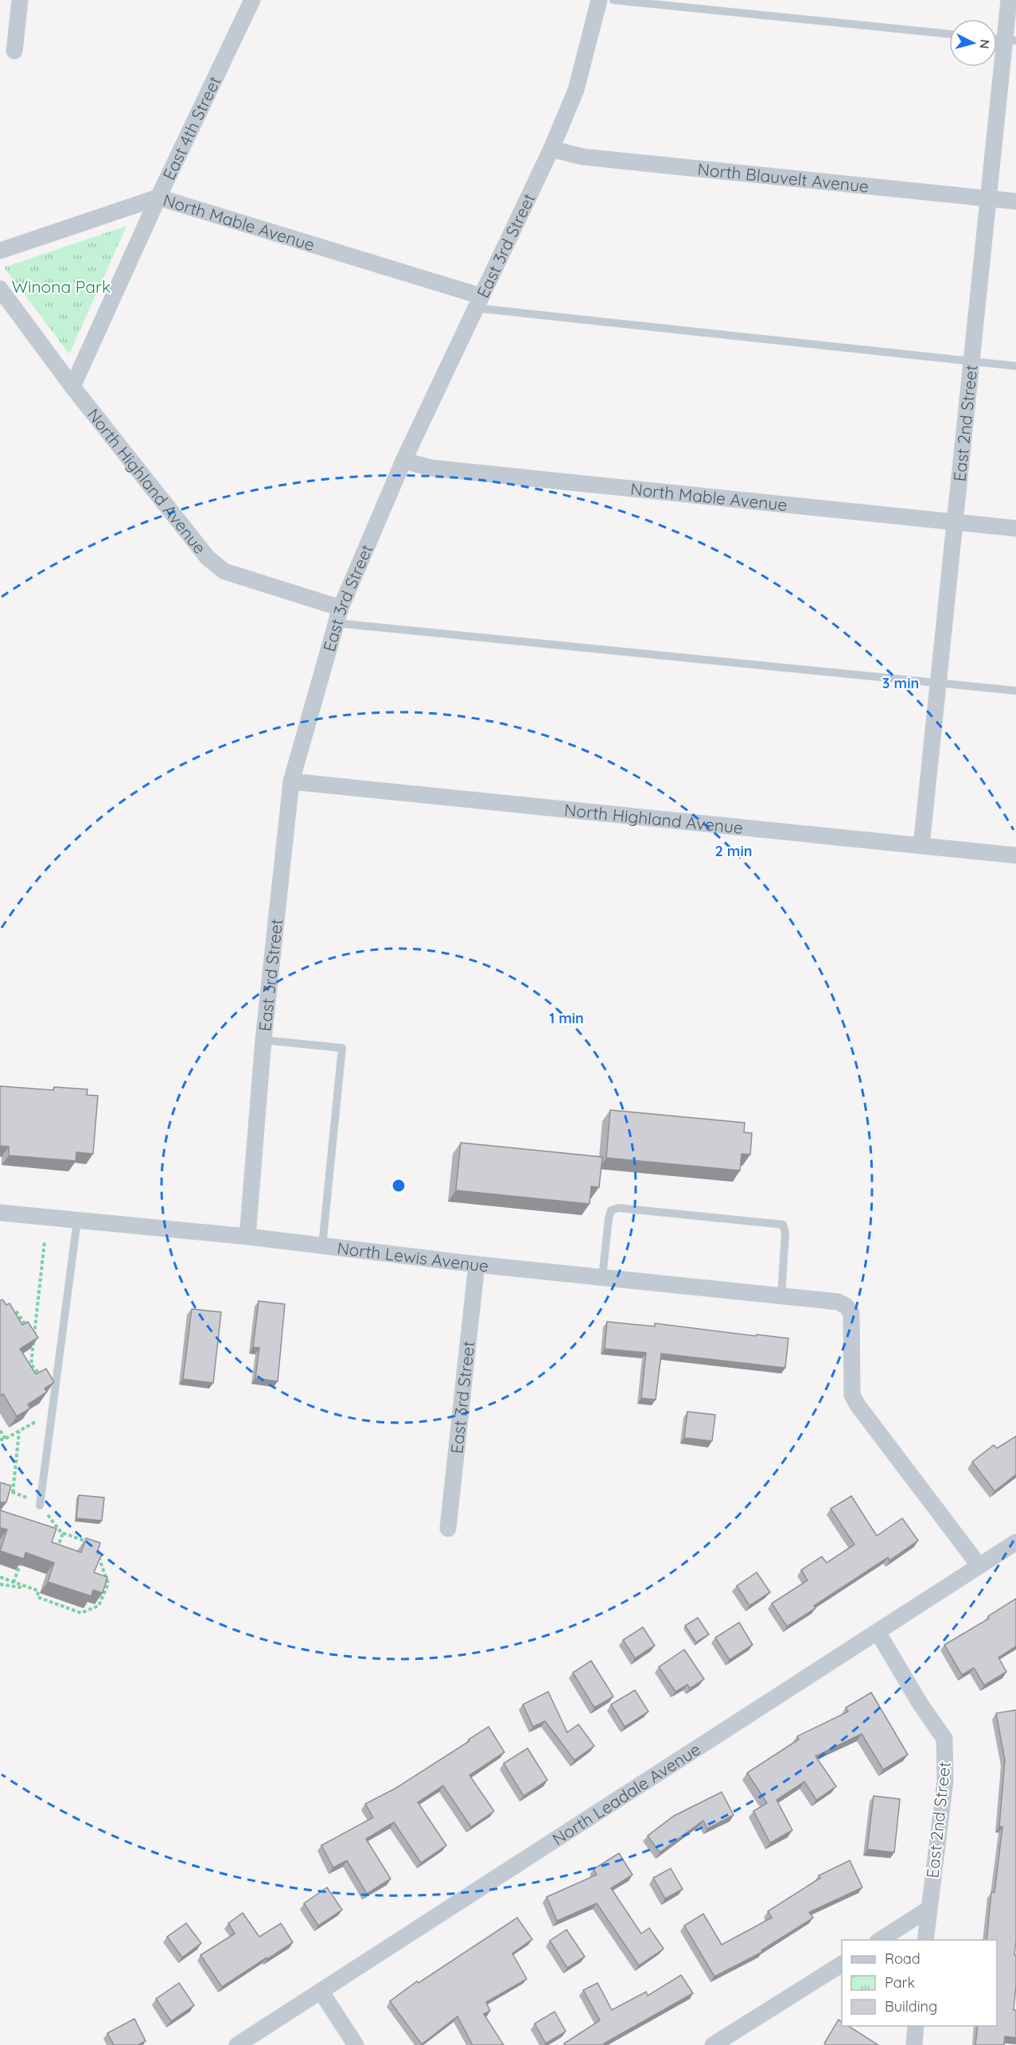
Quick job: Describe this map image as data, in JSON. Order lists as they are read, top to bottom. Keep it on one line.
{"streets":{"street":["East 4th Street","North Blauvelt Avenue","North Mable Avenue","East 3rd Street","East 2nd Street","North Highland Avenue","North Lewis Avenue","North Leadale Avenue"]},"crossings":[["East 4th Street","North Mable Avenue"],["East 4th Street","North Highland Avenue"],["North Blauvelt Avenue","East 3rd Street"],["North Blauvelt Avenue","East 2nd Street"],["North Mable Avenue","East 3rd Street"],["North Mable Avenue","East 2nd Street"],["East 3rd Street","North Highland Avenue"],["East 3rd Street","North Lewis Avenue"],["East 2nd Street","North Highland Avenue"],["East 2nd Street","North Leadale Avenue"],["North Lewis Avenue","North Leadale Avenue"]],"parks":["Winona Park"],"legend":["Road","Park","Building"],"north":"right","rings":["3 min","2 min","1 min"]}
